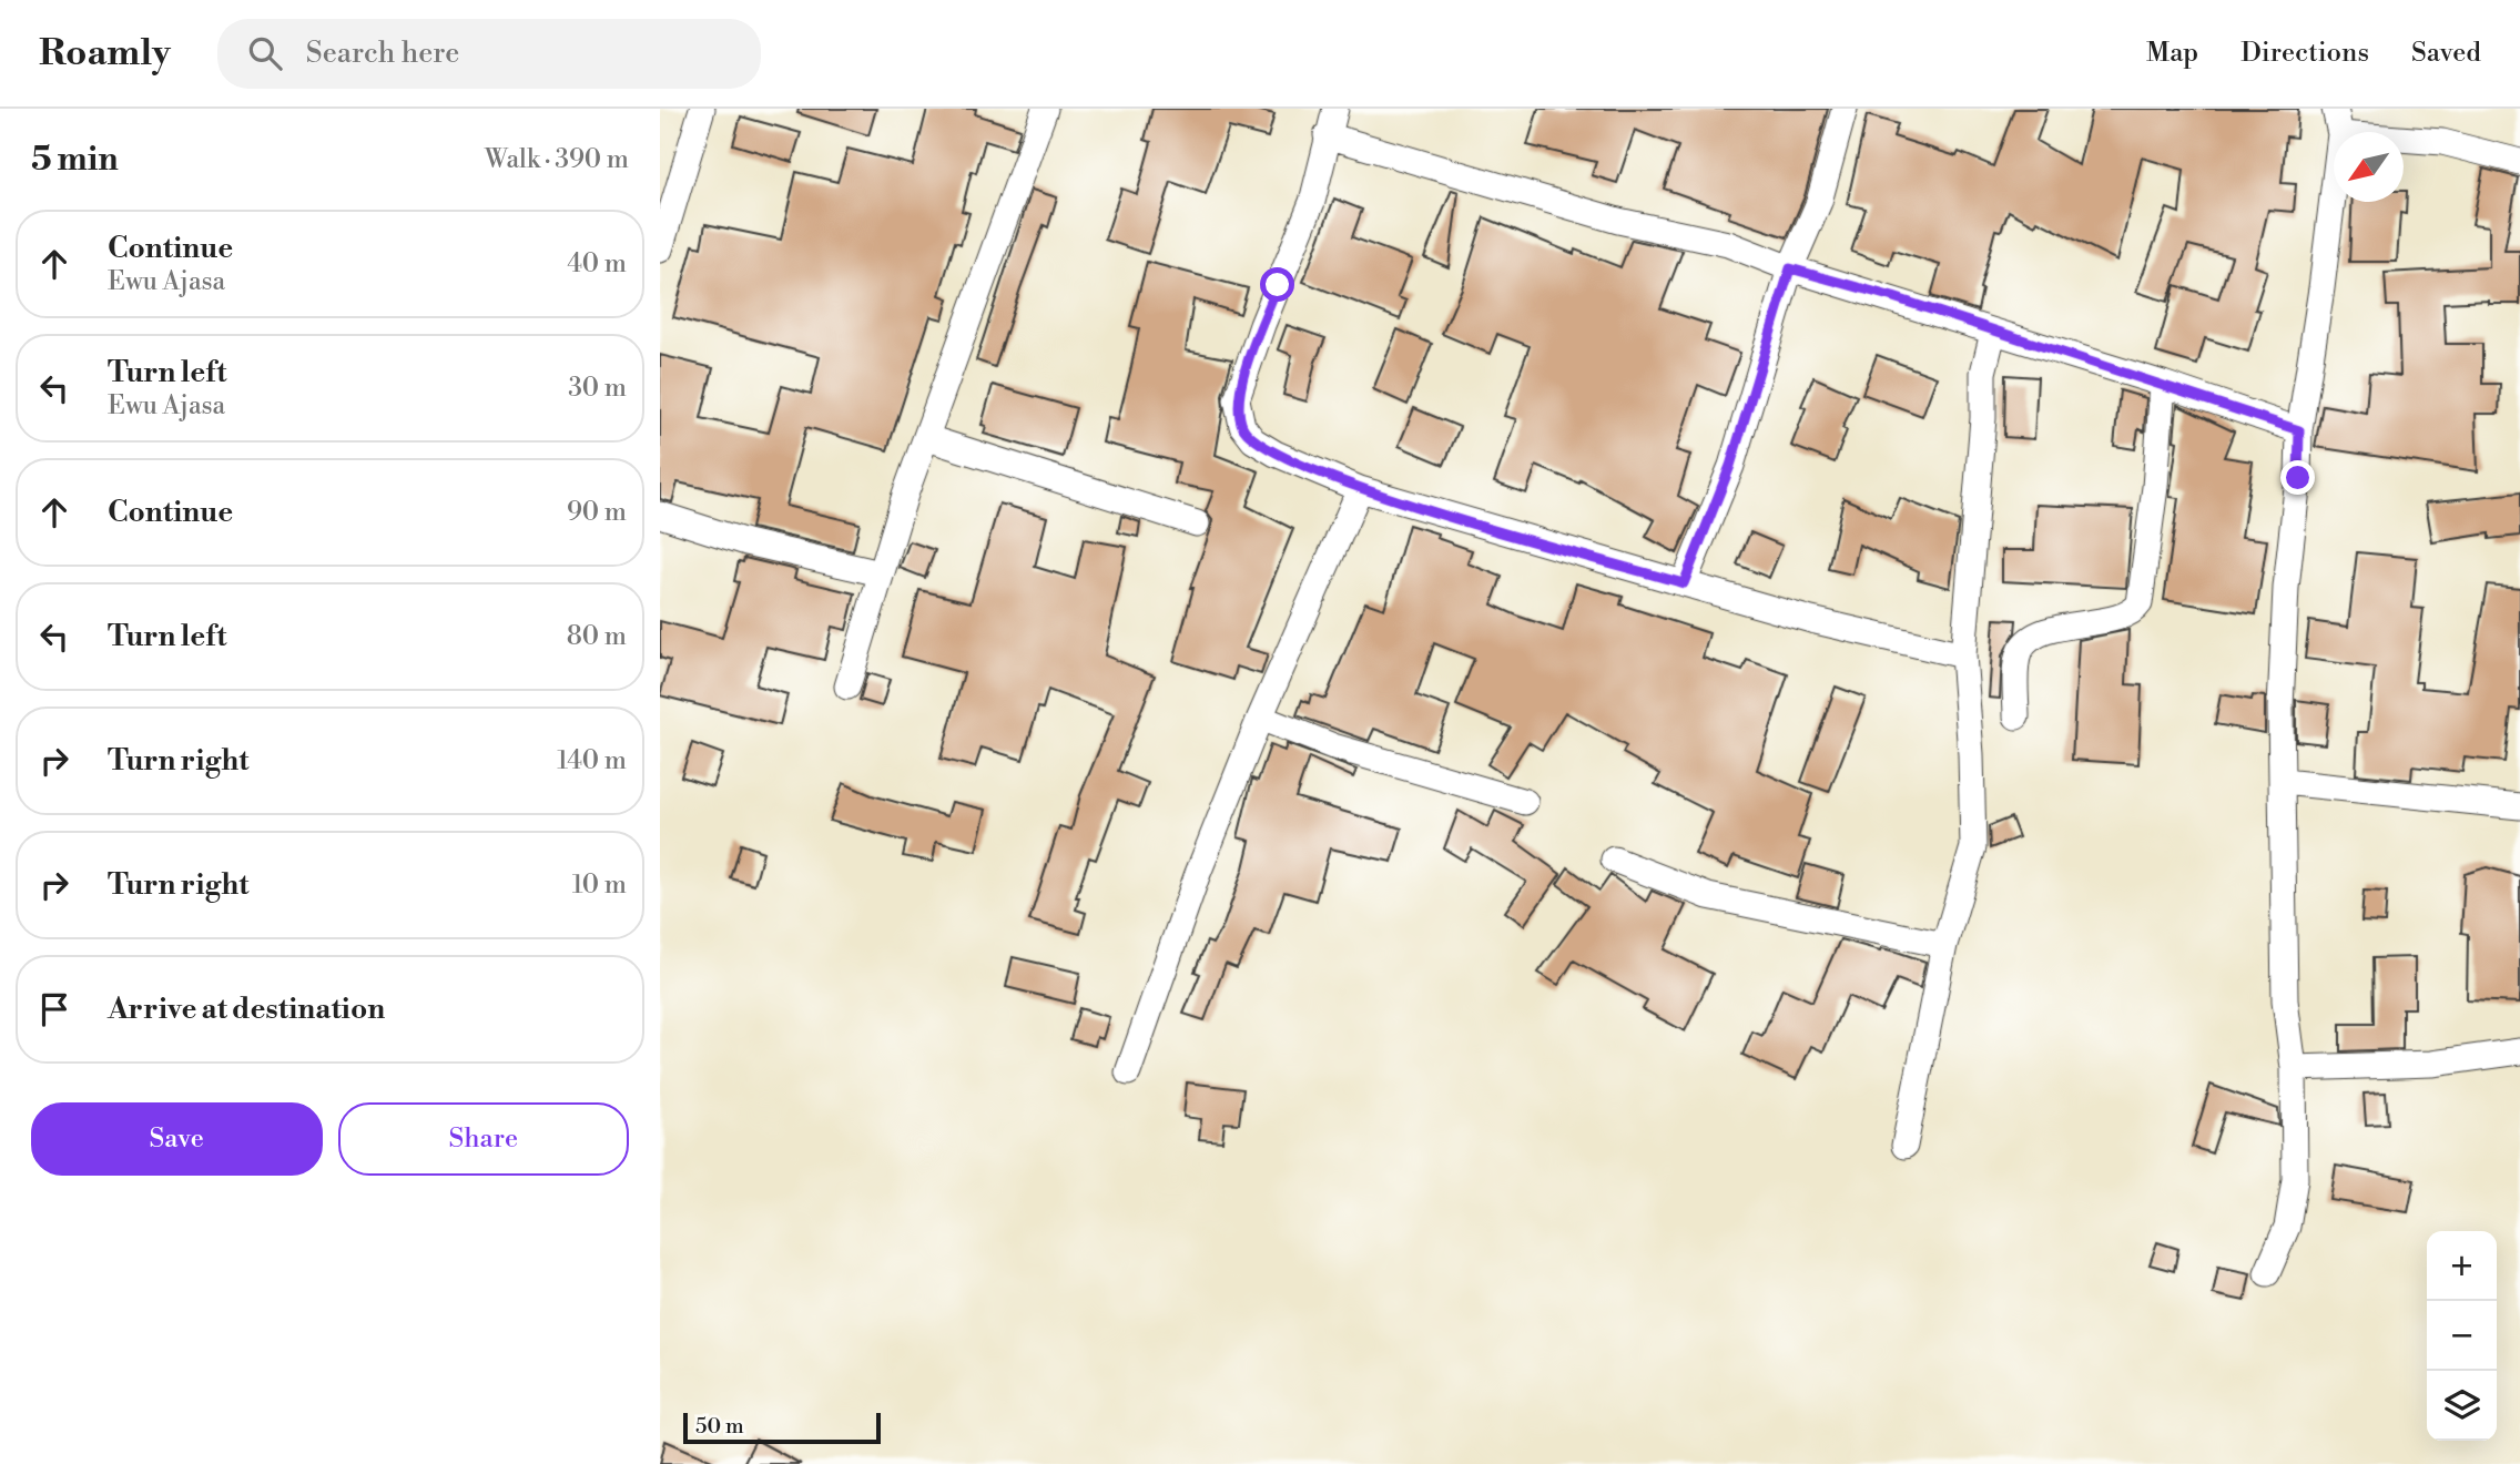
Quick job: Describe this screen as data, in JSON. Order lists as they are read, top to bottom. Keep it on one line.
{"scale_bar":"50 m","north":"bottom left","page":{"header":"Roamly","search":"Search here","nav":["Map","Directions","Saved"],"heading":["5 min","Walk · 390 m"],"list":[["Continue","Ewu Ajasa","40 m"],["Turn left","Ewu Ajasa","30 m"],["Continue","90 m"],["Turn left","80 m"],["Turn right","140 m"],["Turn right","10 m"],"Arrive at destination"],"buttons":["Save","Share"],"map_buttons":["+","−"],"scale":"50 m"}}
